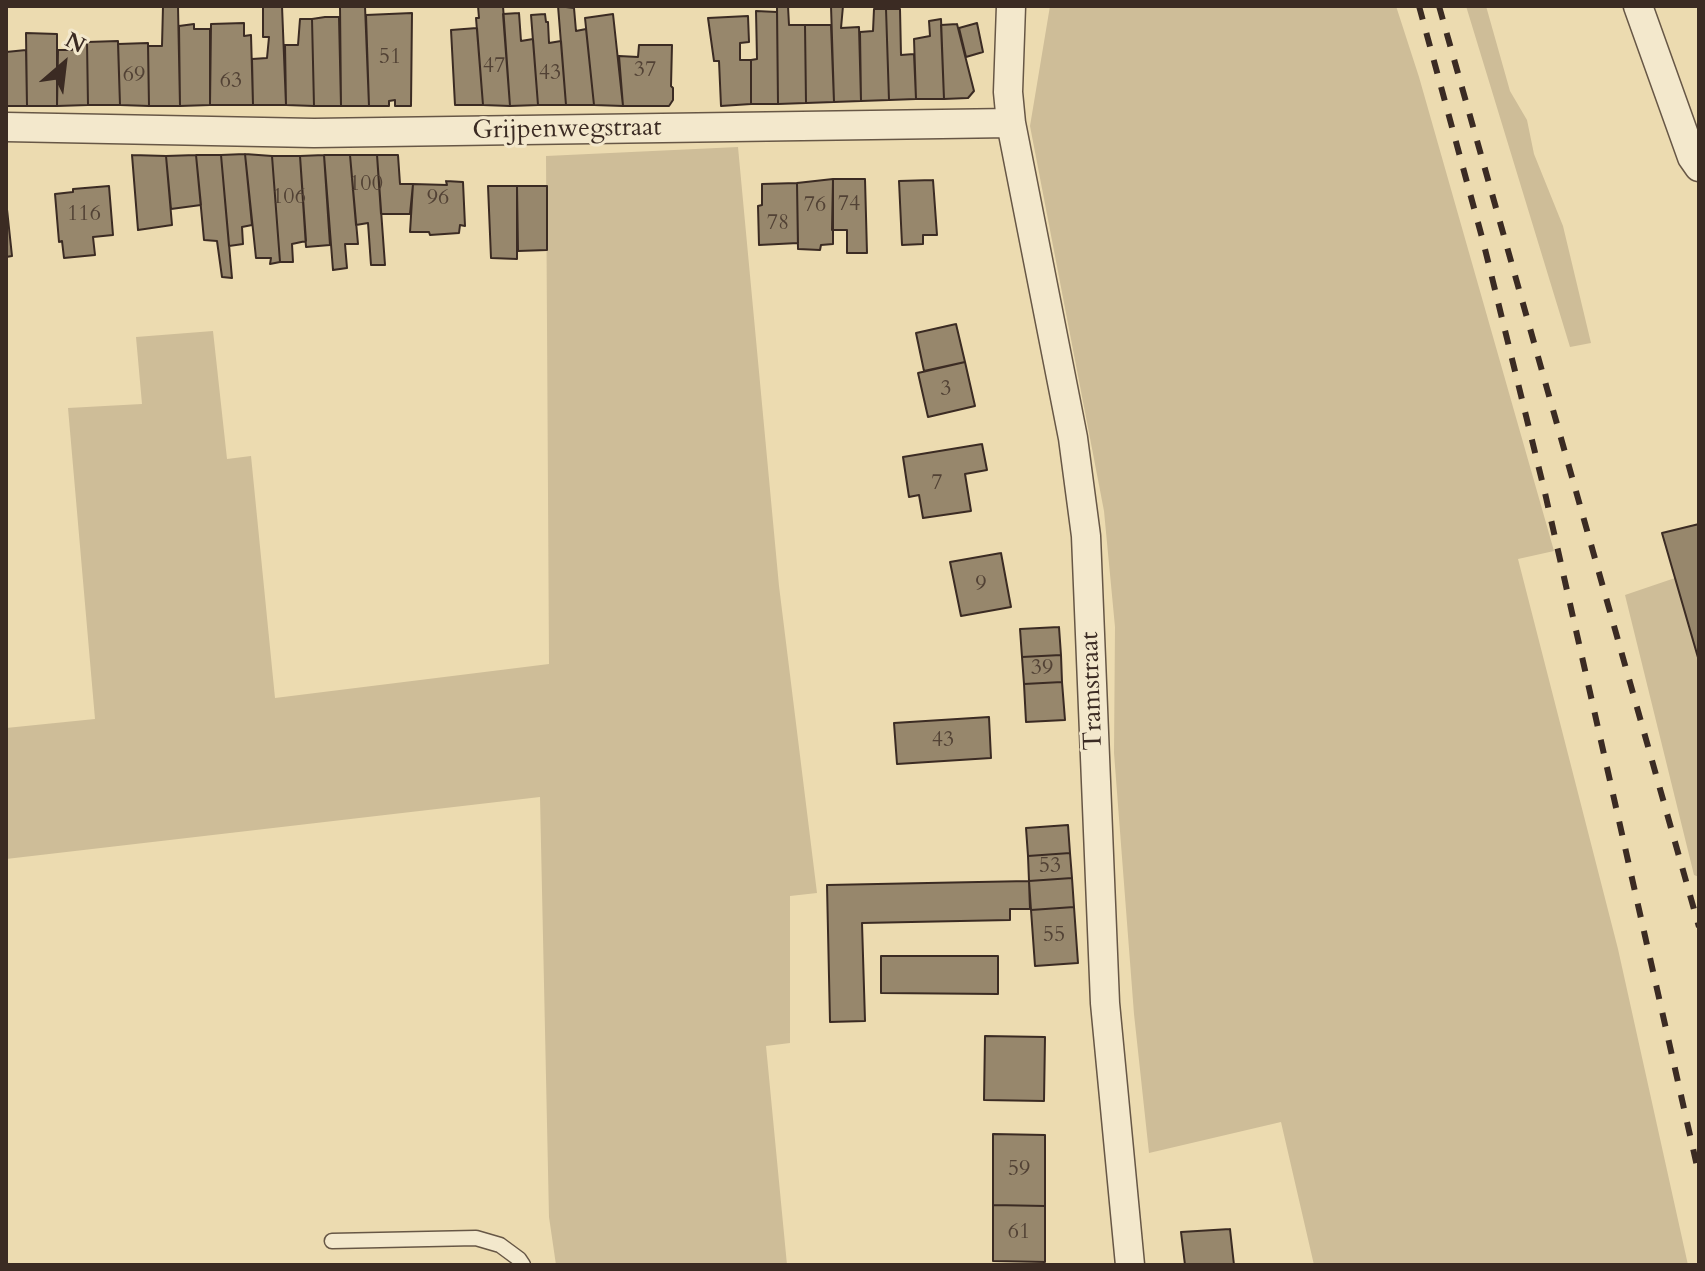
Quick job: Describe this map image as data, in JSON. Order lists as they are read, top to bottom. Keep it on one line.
{"streets":{"street":["Grijpenwegstraat","Tramstraat"]},"crossings":[["Grijpenwegstraat","Tramstraat"]],"house_numbers":["51","47","37","43","69","63","100","106","96","74","76","116","78","3","7","9","39","43","53","55","59","61"],"north":"top right"}
